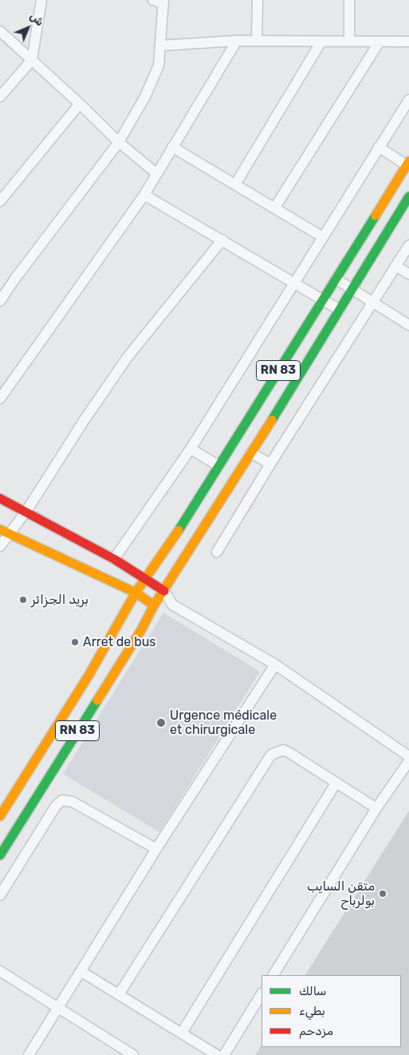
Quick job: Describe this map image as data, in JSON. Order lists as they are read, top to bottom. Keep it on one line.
{"streets":{"main road":["RN 83"]},"places":["بريد الجزائر","Arret de bus","Urgence médicale et chirurgicale","متقن السايب بولرباح"],"legend":["سالك","بطيء","مزدحم"],"north":"top right"}
